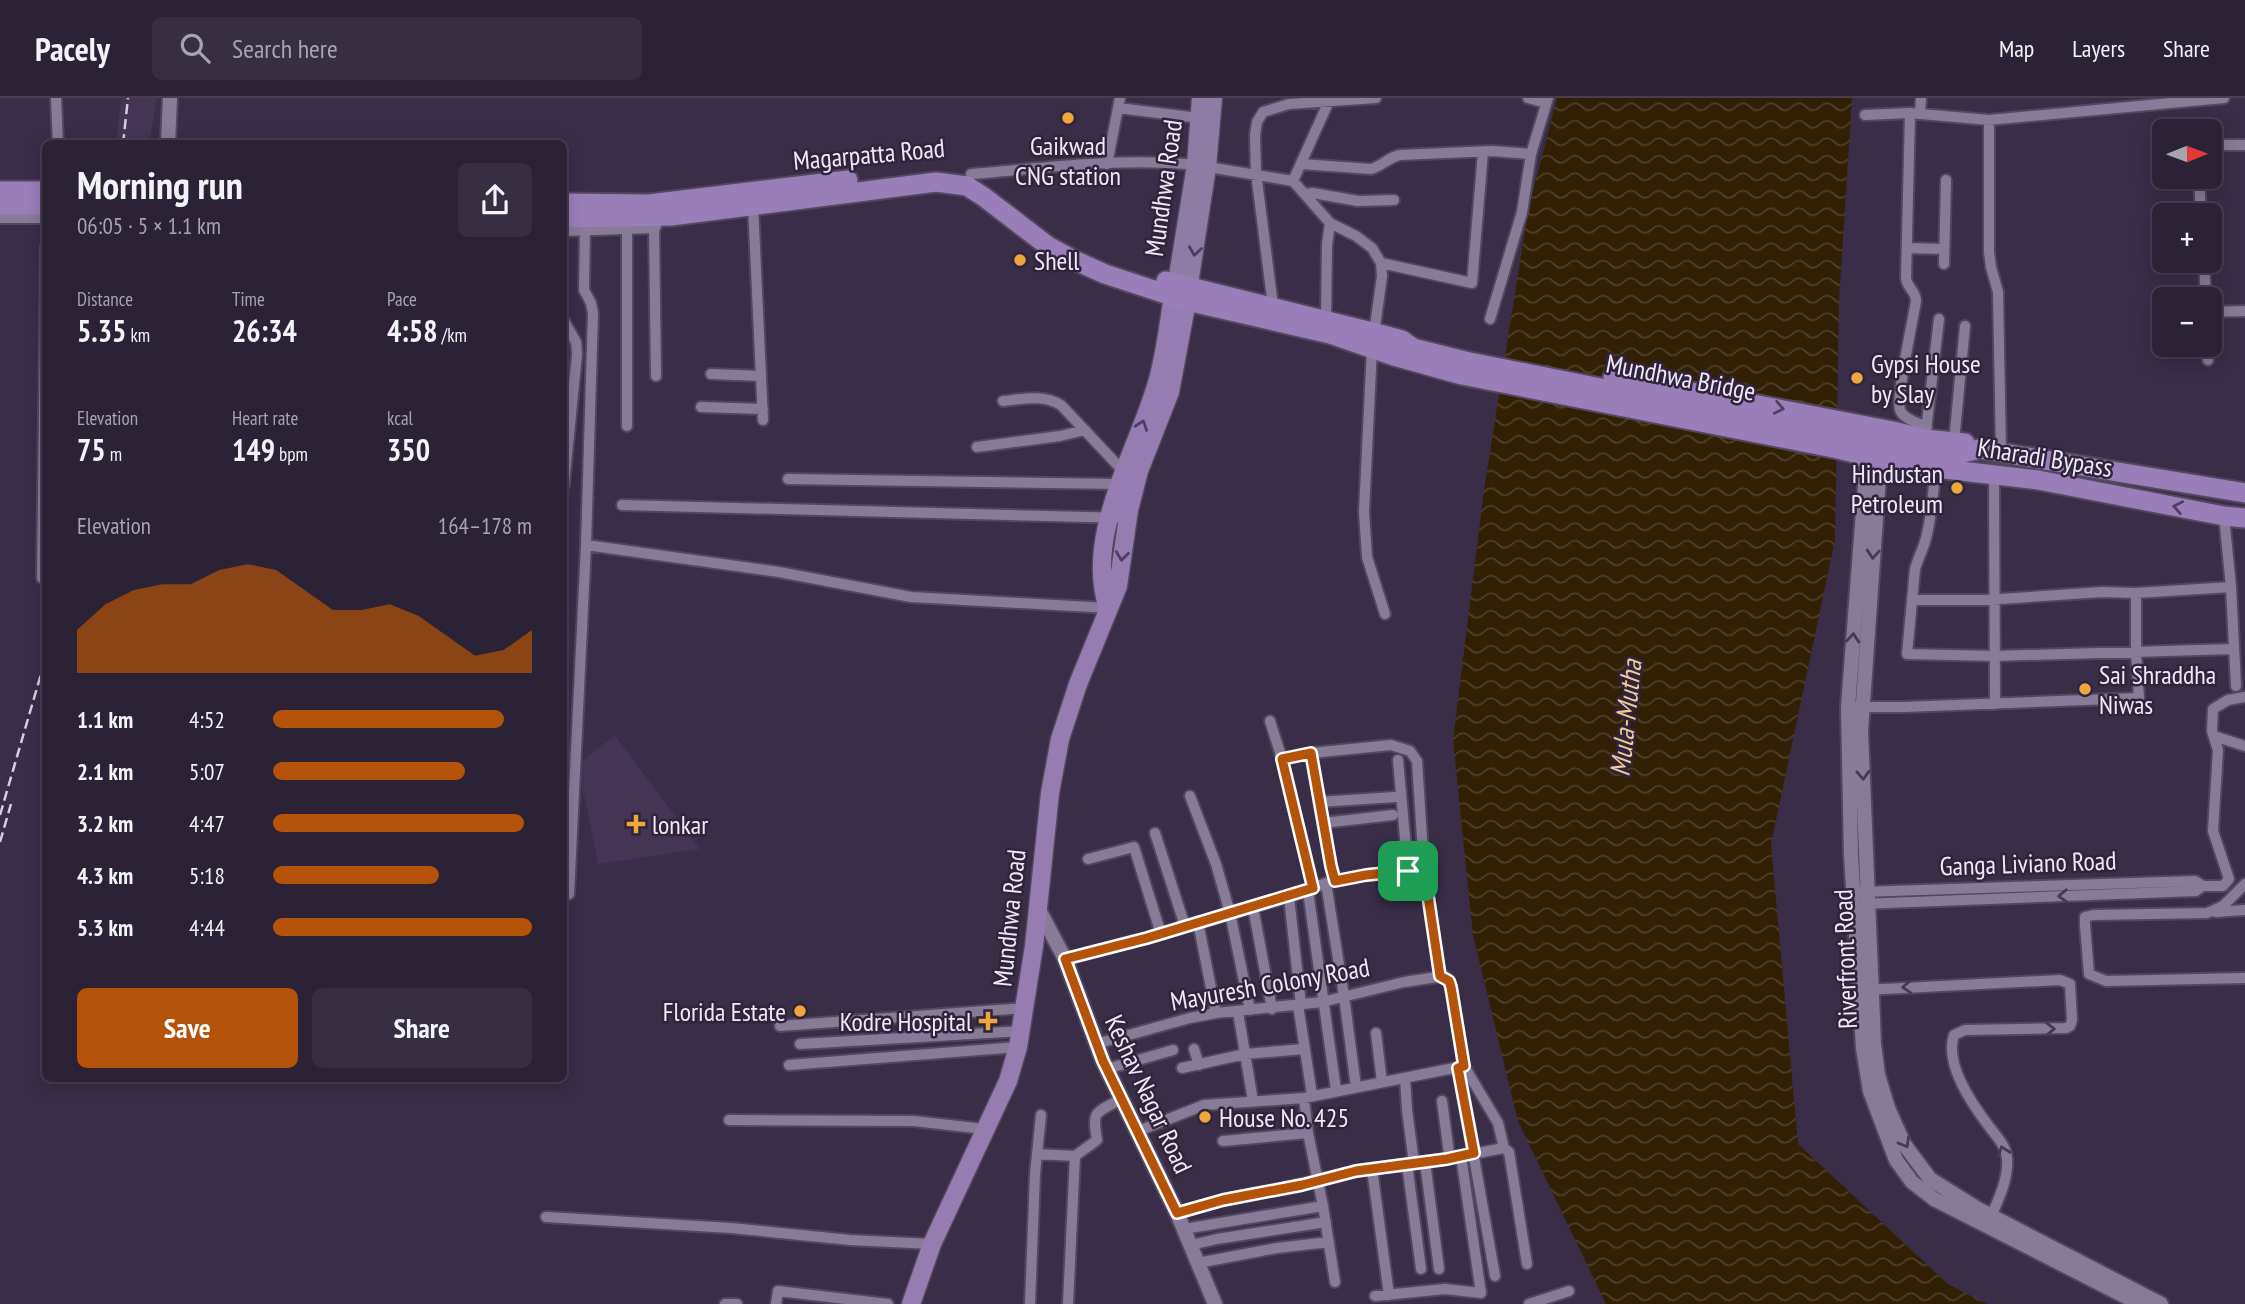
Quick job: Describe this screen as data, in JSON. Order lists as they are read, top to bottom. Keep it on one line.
{"streets":{"highway":["Magarpatta Road","Mundhwa Bridge","Kharadi Bypass"],"main road":["Mundhwa Road"],"street":["Ganga Liviano Road","Riverfront Road","Mayuresh Colony Road","Keshav Nagar Road"]},"crossings":[["Magarpatta Road","Mundhwa Road"],["Mundhwa Road","Keshav Nagar Road"],["Mundhwa Bridge","Kharadi Bypass"],["Mundhwa Bridge","Riverfront Road"],["Kharadi Bypass","Riverfront Road"],["Ganga Liviano Road","Riverfront Road"],["Mayuresh Colony Road","Keshav Nagar Road"]],"water":["Mula-Mutha"],"places":{"other":["Gaikwad CNG station","Shell","Gypsi House by Slay","Hindustan Petroleum","Sai Shraddha Niwas","Florida Estate","House No. 425"],"health":["lonkar","Kodre Hospital"]},"north":"right","page":{"header":"Pacely","search":"Search here","nav":["Map","Layers","Share"],"map_buttons":["+","−"],"heading":["Morning run","06:05 · 5 × 1.1 km"],"stats":[["Distance","5.35 km"],["Time","26:34"],["Pace","4:58 /km"],["Elevation","75 m"],["Heart rate","149 bpm"],["kcal","350"]],"chart":["Elevation","164–178 m"],"list":[{"name":"1.1 km","note":"4:52"},{"name":"2.1 km","note":"5:07"},{"name":"3.2 km","note":"4:47"},{"name":"4.3 km","note":"5:18"},{"name":"5.3 km","note":"4:44"}],"buttons":["Save","Share"]}}
